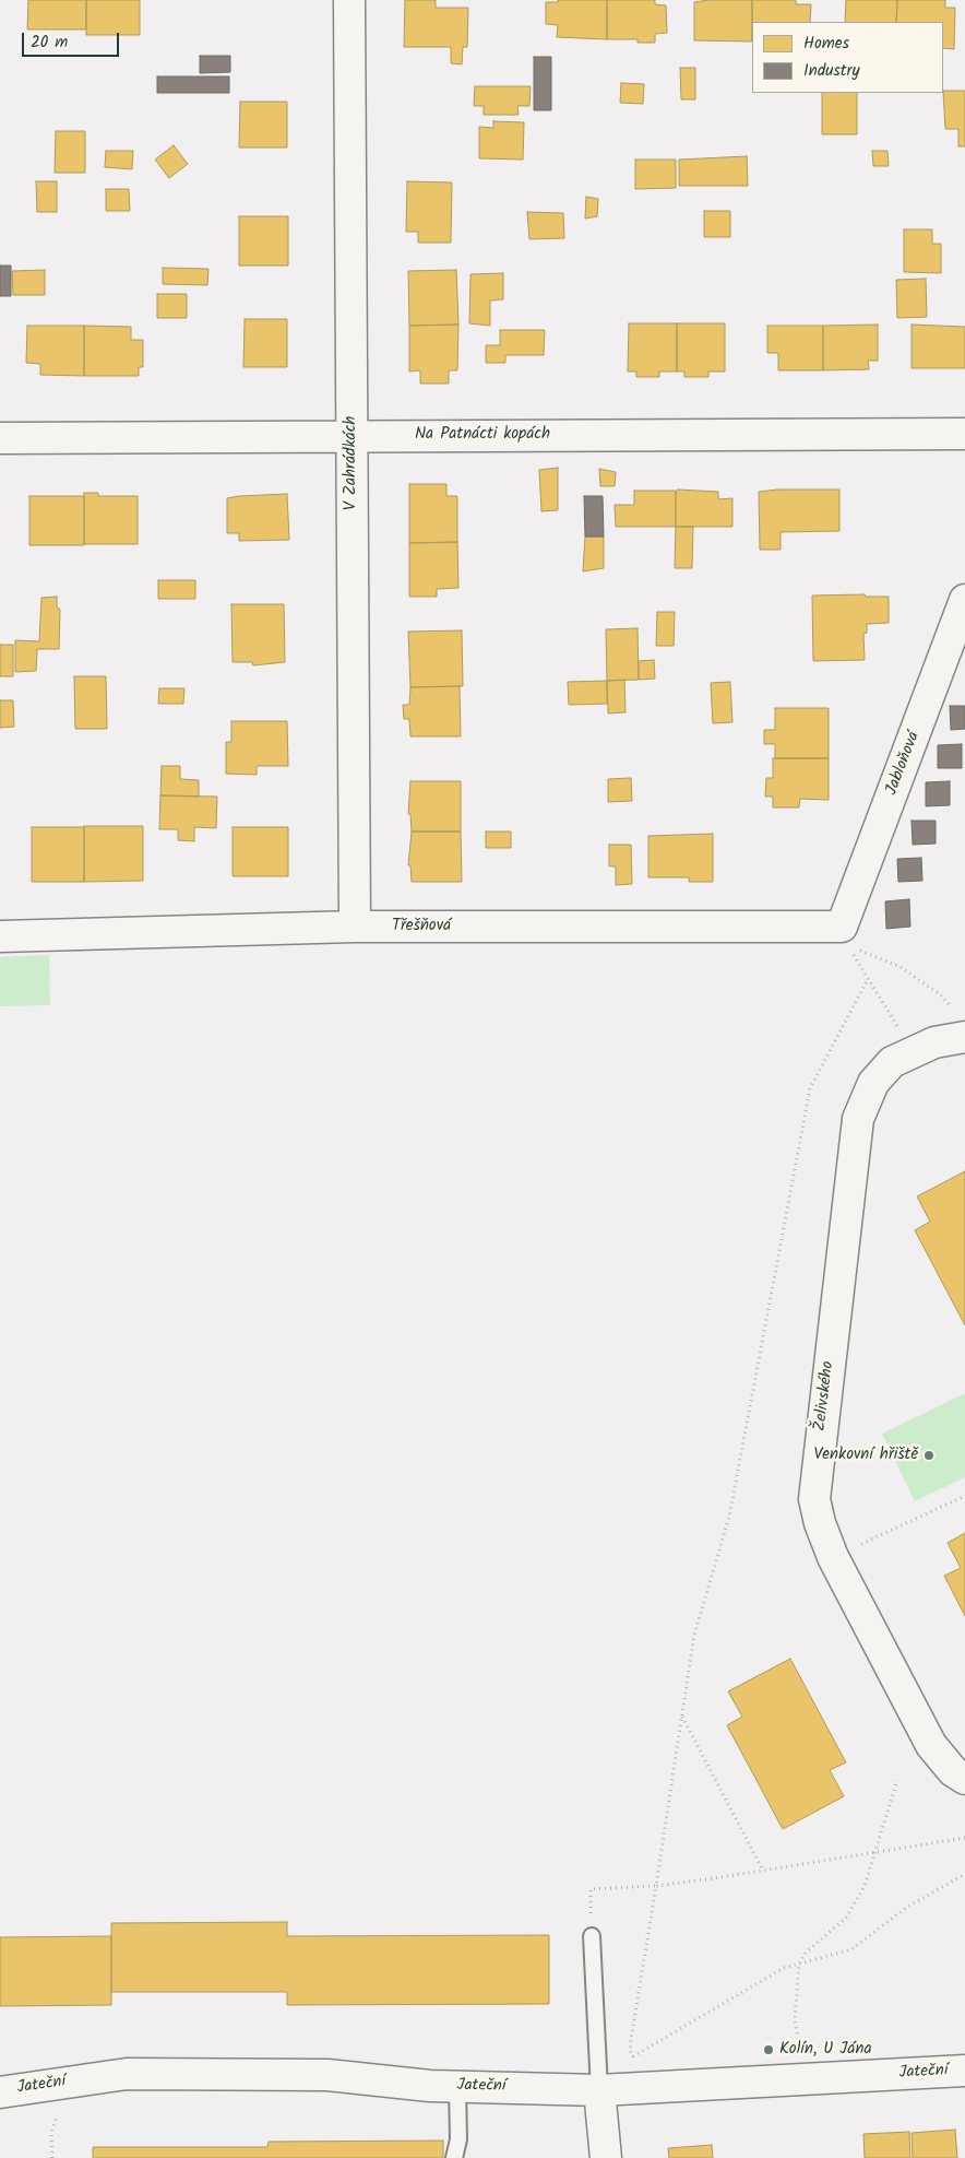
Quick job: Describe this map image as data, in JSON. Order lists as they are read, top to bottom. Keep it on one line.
{"streets":{"street":["Na Patnácti kopách","V Zahrádkách","Jabloňová","Třešňová","Želivského","Jateční"]},"crossings":[["Na Patnácti kopách","V Zahrádkách"],["V Zahrádkách","Třešňová"],["Jabloňová","Třešňová"]],"places":["Venkovní hřiště","Kolín, U Jána"],"legend":["Homes","Industry"],"scale_bar":"20 m"}
